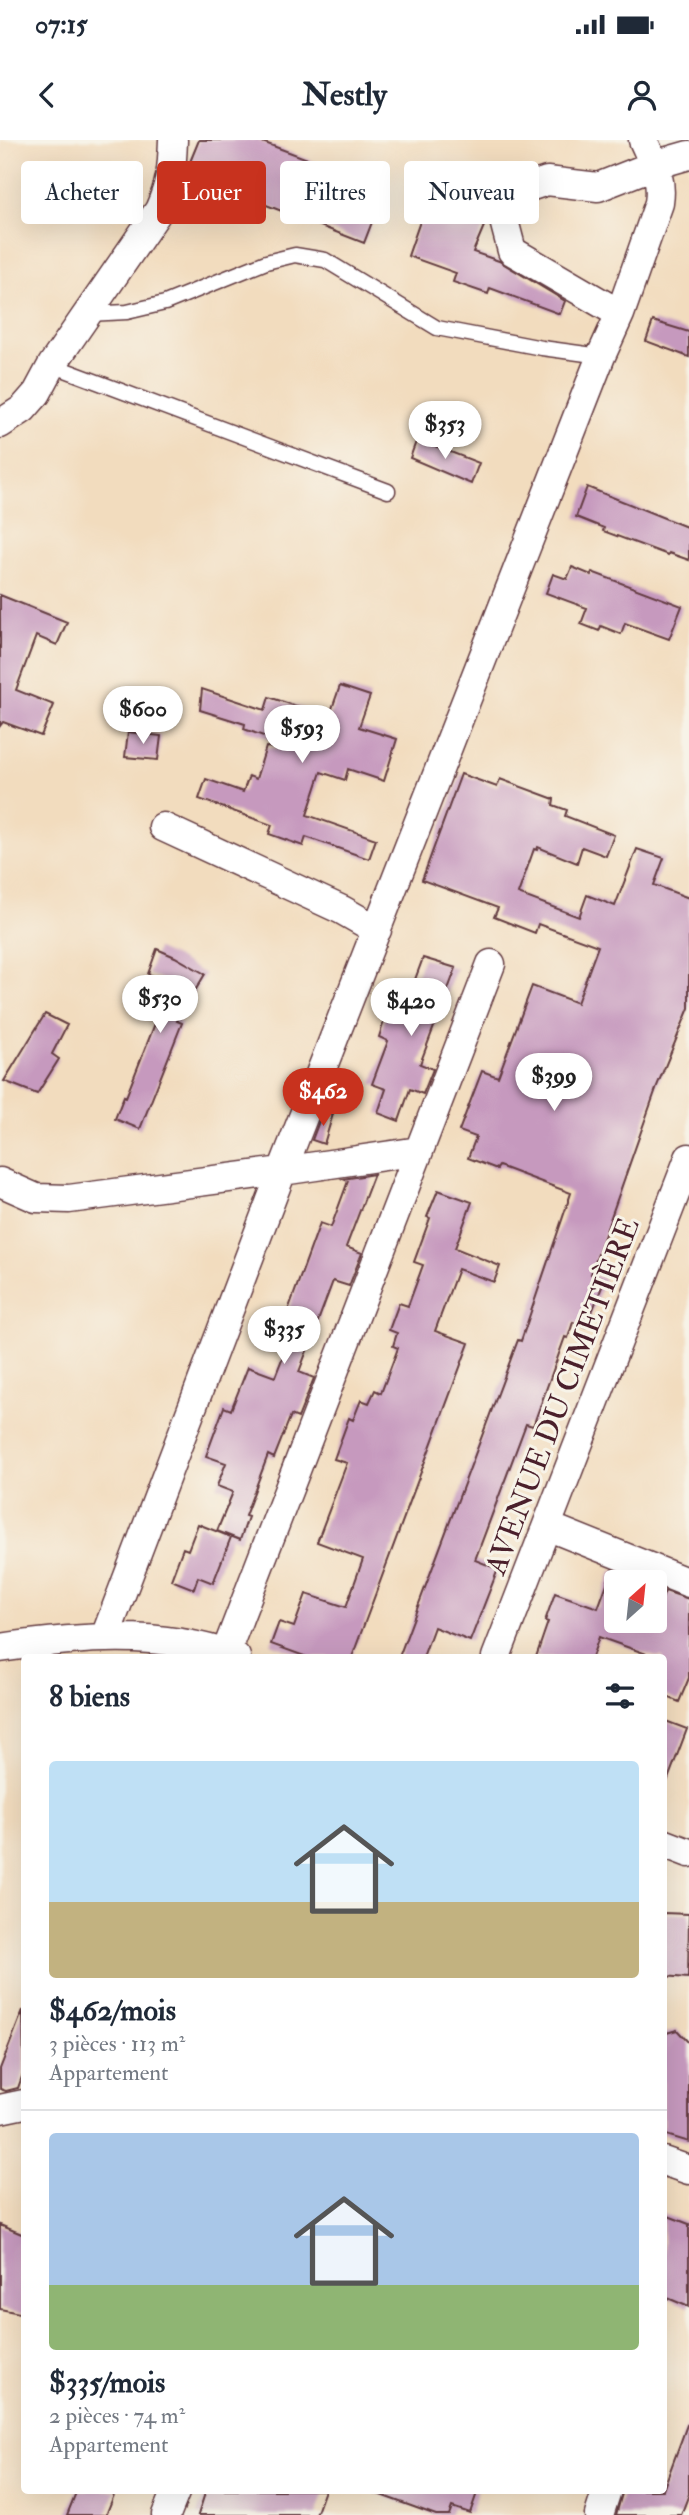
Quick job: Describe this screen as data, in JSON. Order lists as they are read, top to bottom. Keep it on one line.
{"streets":{"street":["AVENUE DU CIMETIÈRE"]},"north":"top right","page":{"status":"07:15","header":"Nestly","chip":["Acheter","Louer","Filtres","Nouveau"],"price":["$353","$600","$593","$530","$420","$399","$462","$335"],"heading":"8 biens","list":[{"name":"$462/mois","note":"3 pièces · 113 m² · Appartement"},{"name":"$335/mois","note":"2 pièces · 74 m² · Appartement"}]}}
